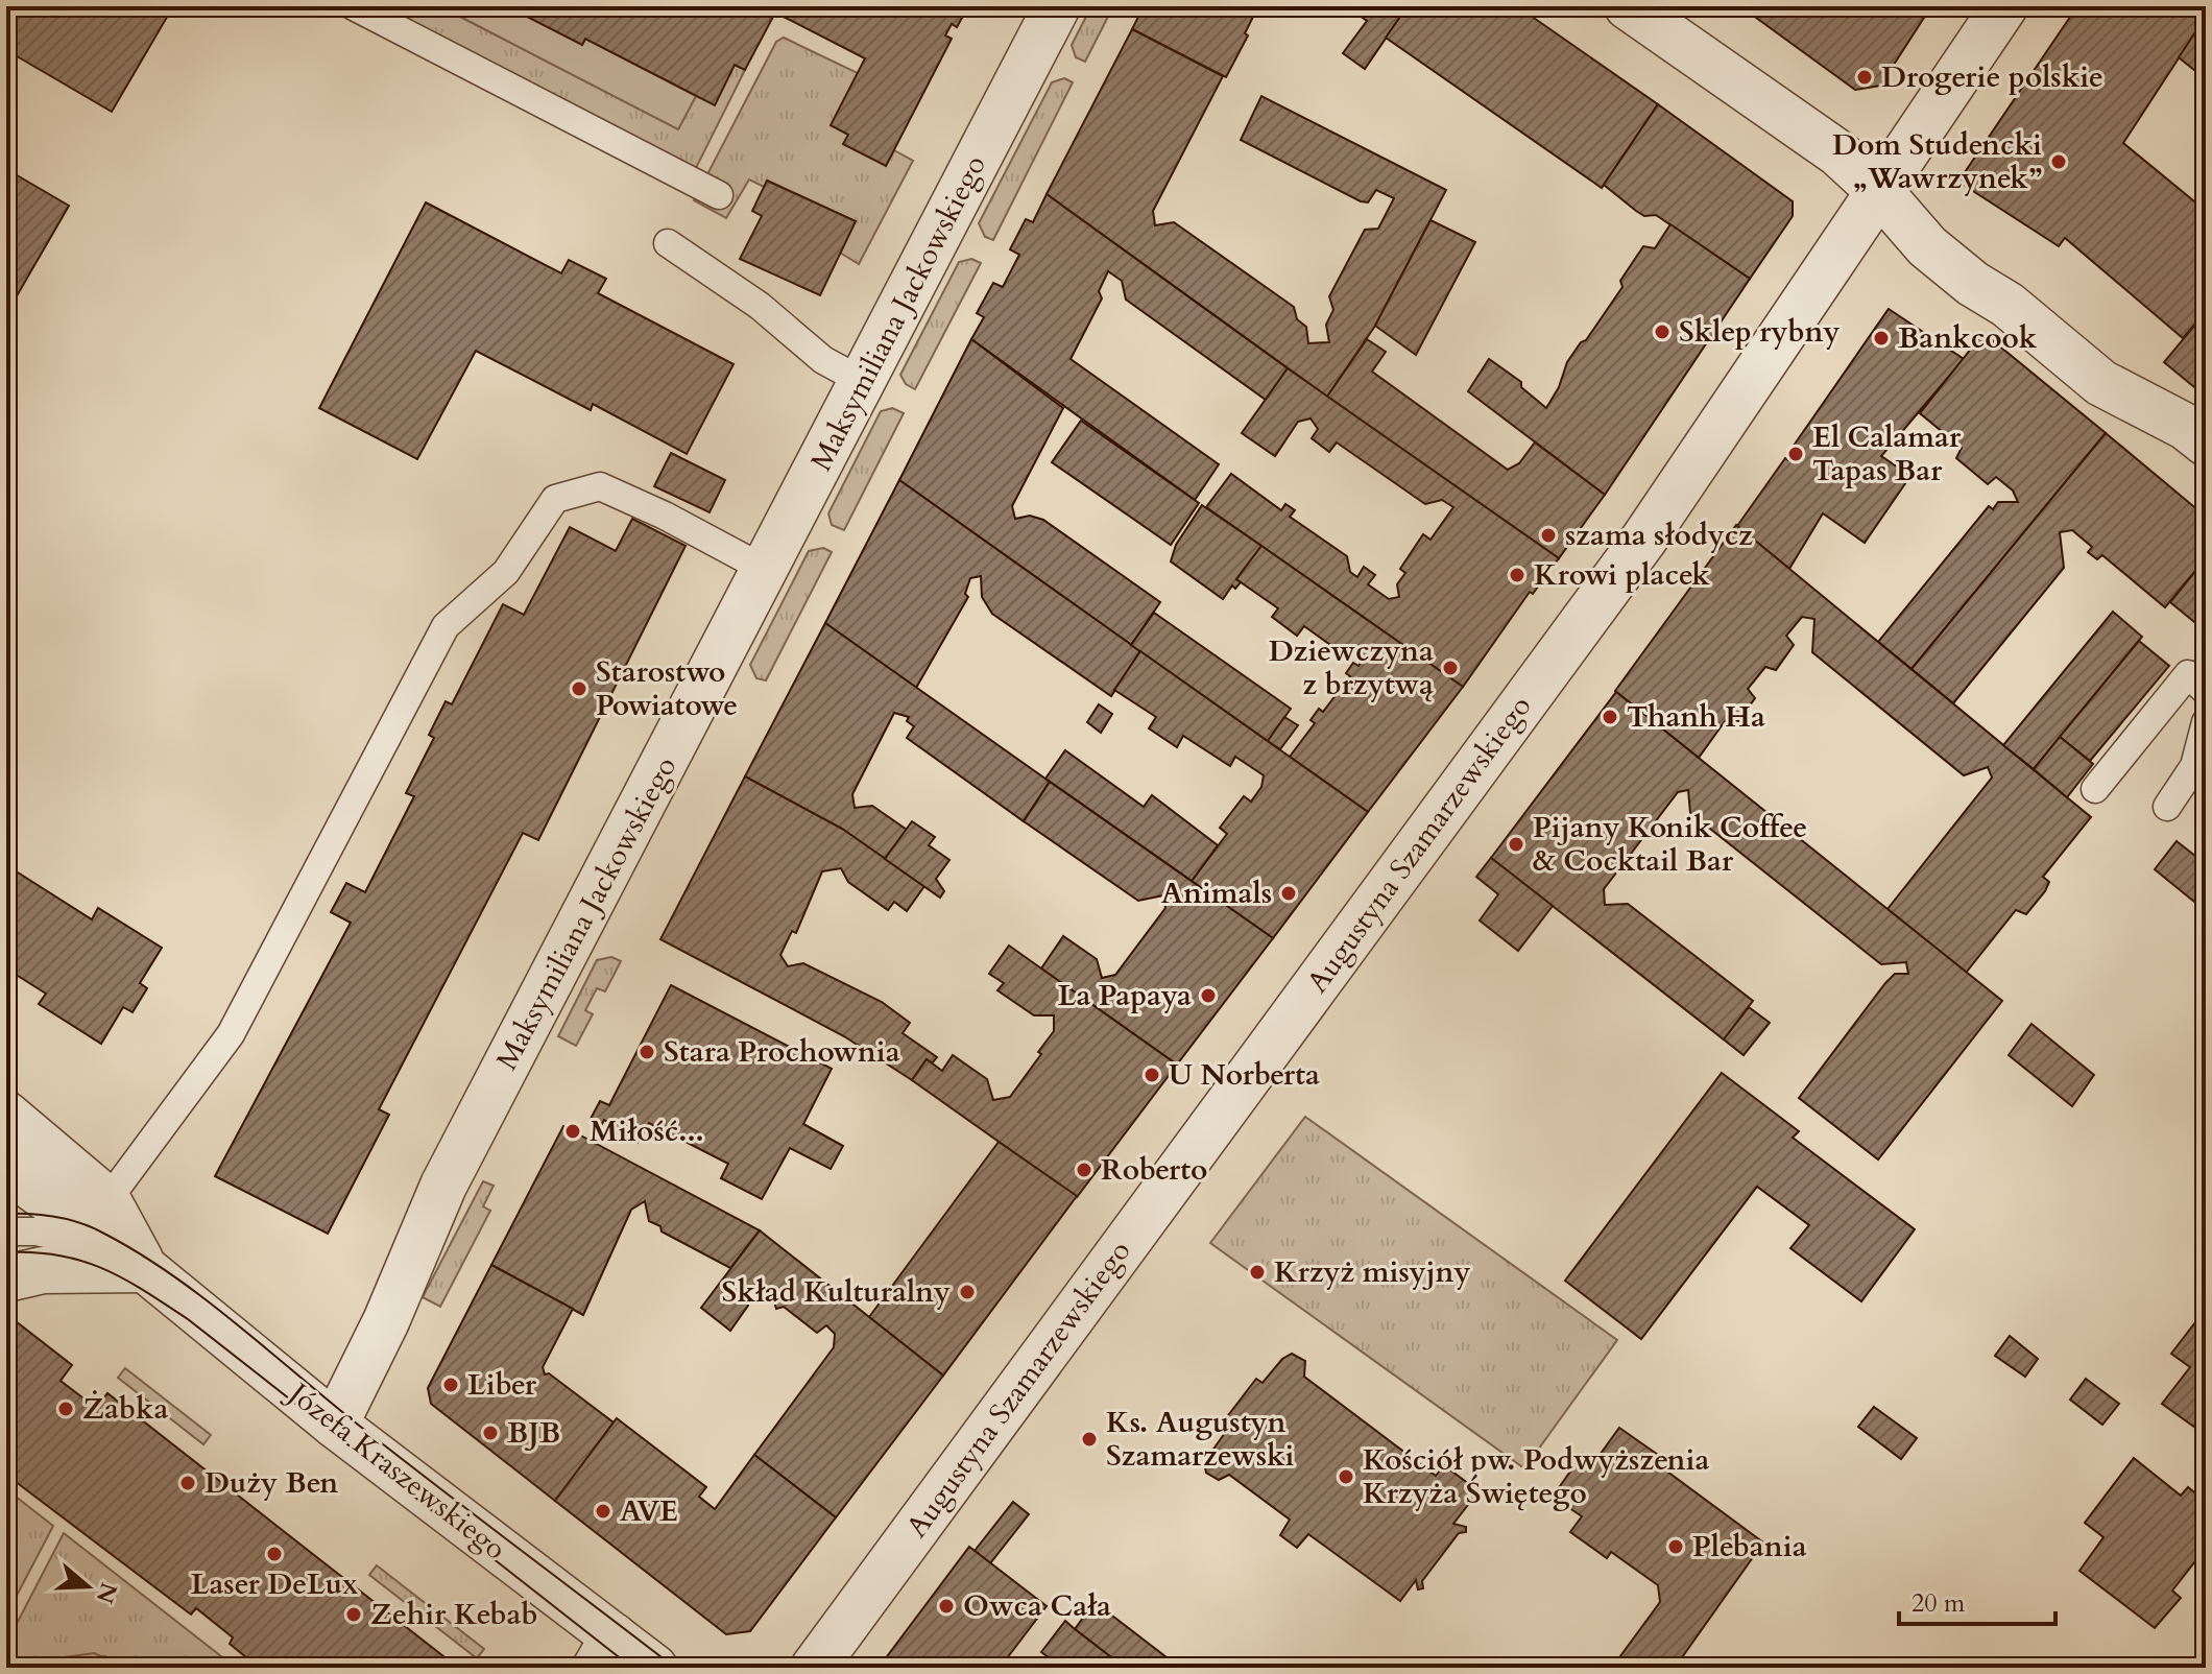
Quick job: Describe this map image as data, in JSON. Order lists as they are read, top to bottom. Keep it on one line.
{"streets":{"street":["Maksymiliana Jackowskiego","Augustyna Szamarzewskiego","Józefa Kraszewskiego"]},"crossings":[["Maksymiliana Jackowskiego","Józefa Kraszewskiego"]],"places":["Drogerie polskie","Dom Studencki „Wawrzynek”","Sklep rybny","Bankcook","El Calamar Tapas Bar","szama słodycz","Krowi placek","Dziewczyna z brzytwą","Starostwo Powiatowe","Thanh Ha","Pijany Konik Coffee & Cocktail Bar","Animals","La Papaya","Stara Prochownia","U Norberta","Miłość...","Roberto","Krzyż misyjny","Skład Kulturalny","Liber","Żabka","BJB","Ks. Augustyn Szamarzewski","Kościół pw. Podwyższenia Krzyża Świętego","Duży Ben","AVE","Plebania","Laser DeLux","Owca Cała","Zehir Kebab"],"scale_bar":"20 m","north":"right"}
